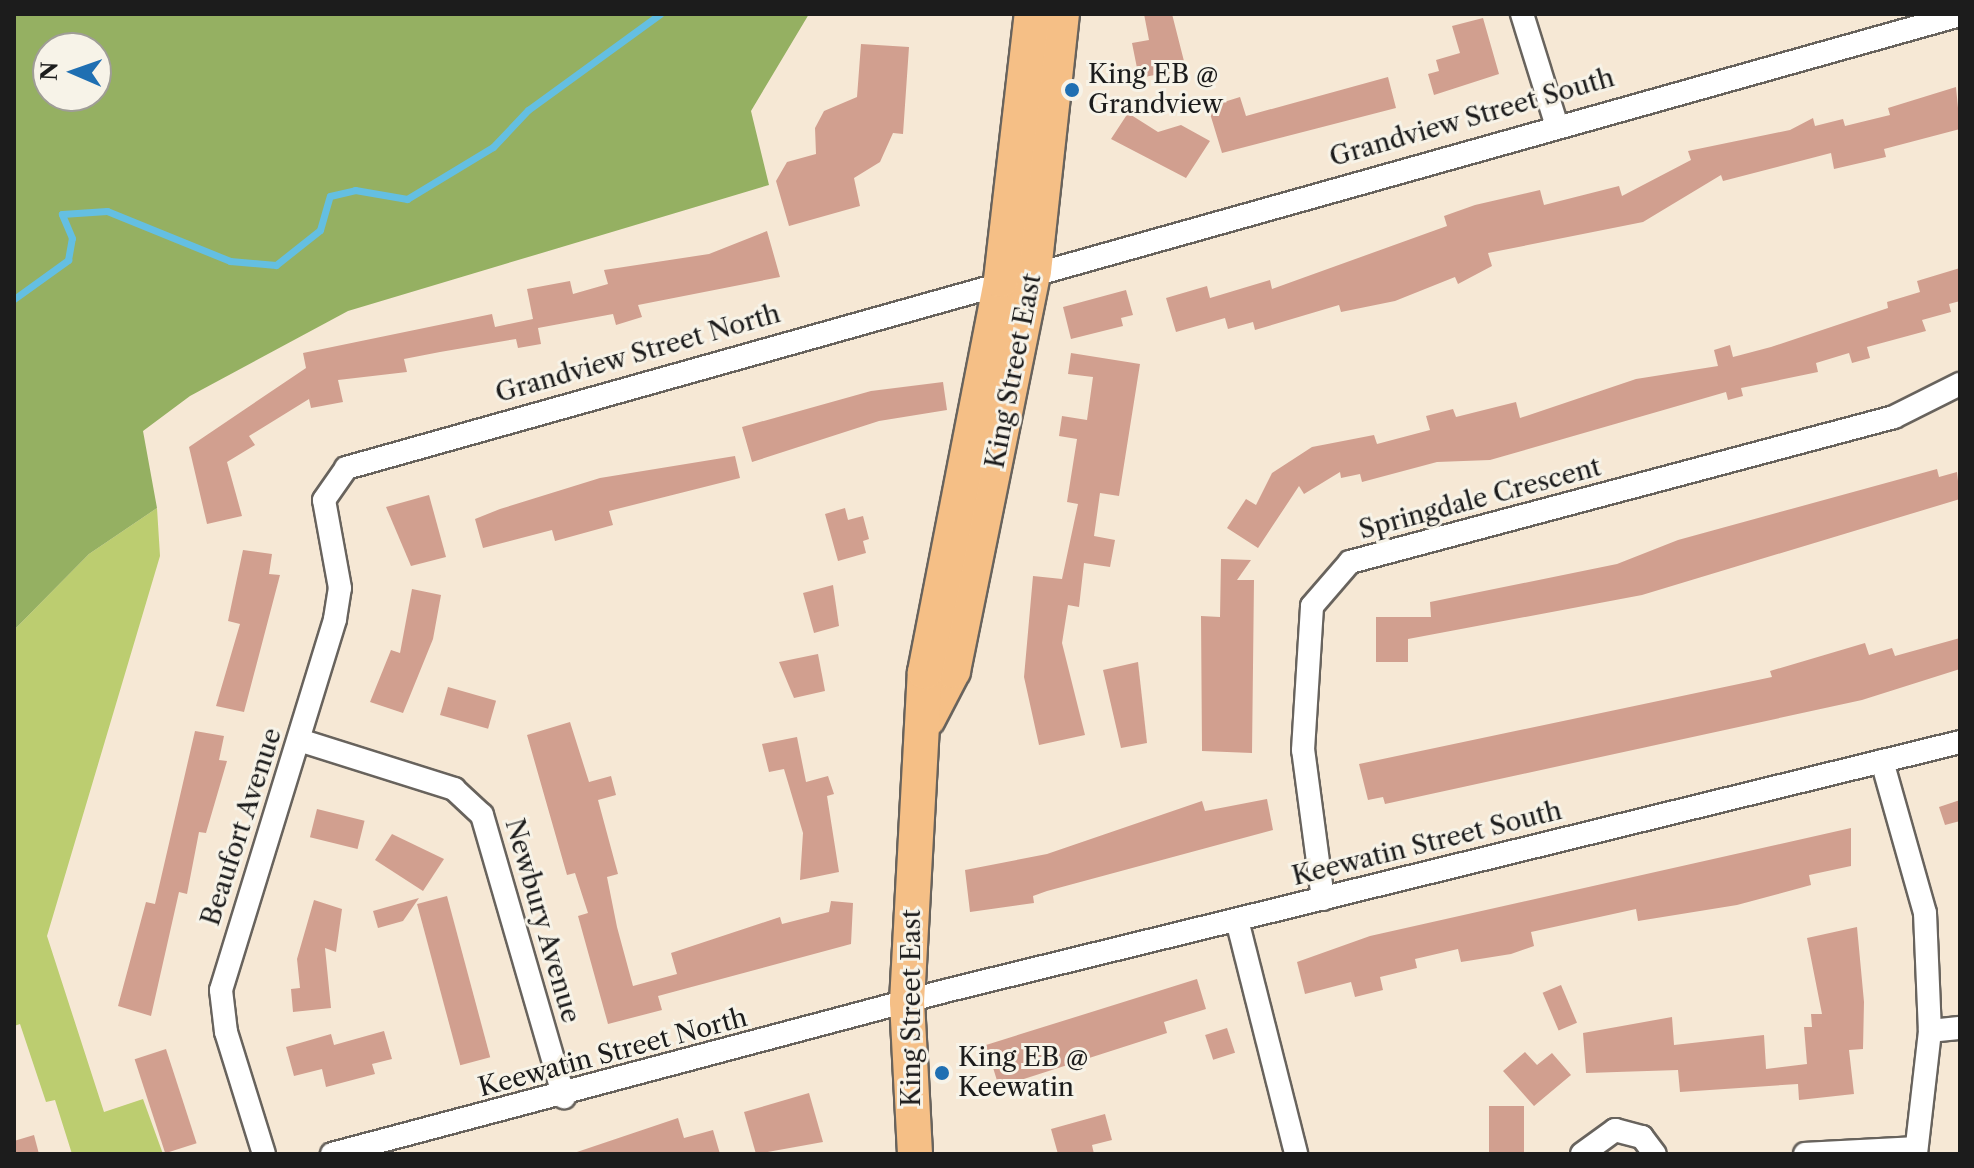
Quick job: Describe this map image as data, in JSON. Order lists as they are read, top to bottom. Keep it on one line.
{"streets":{"main road":["King Street East"],"street":["Grandview Street South","Grandview Street North","Springdale Crescent","Beaufort Avenue","Keewatin Street South","Newbury Avenue","Keewatin Street North"]},"crossings":[["Grandview Street South","Grandview Street North"],["Grandview Street South","King Street East"],["Grandview Street North","King Street East"],["Grandview Street North","Beaufort Avenue"],["King Street East","Keewatin Street South"],["King Street East","Keewatin Street North"],["Springdale Crescent","Keewatin Street South"],["Beaufort Avenue","Newbury Avenue"],["Keewatin Street South","Keewatin Street North"],["Newbury Avenue","Keewatin Street North"]],"places":["King EB @ Grandview","King EB @ Keewatin"],"north":"left"}
